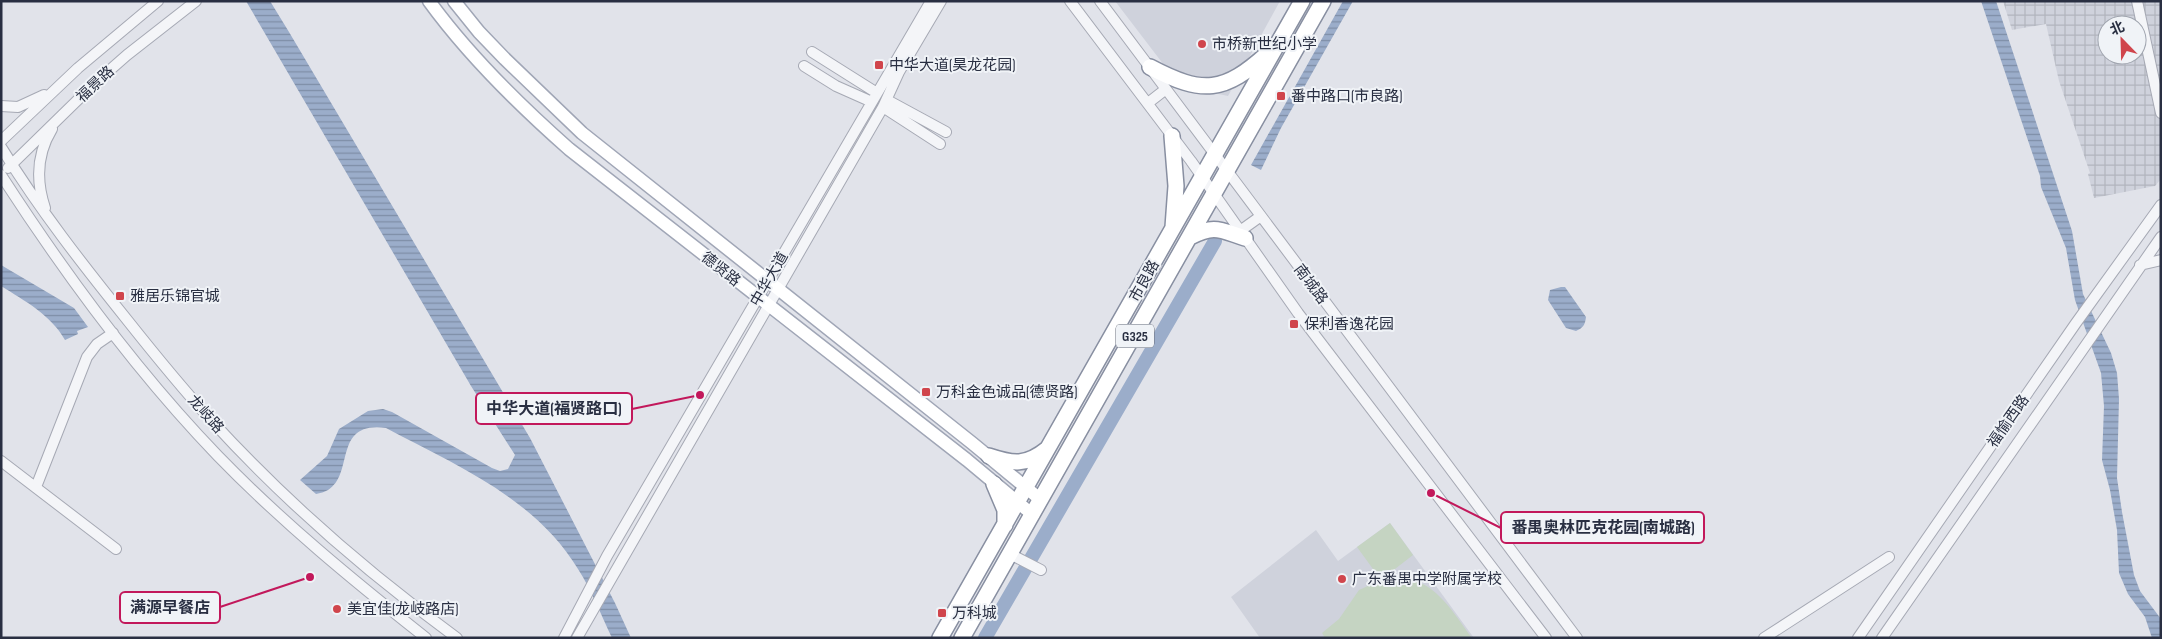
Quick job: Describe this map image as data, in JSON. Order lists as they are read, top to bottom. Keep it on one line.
{"streets":{"highway":["市良路","G325"],"main road":["德贤路"],"street":["福景路","中华大道","南城路","龙岐路","福愉西路"]},"crossings":[["福景路","龙岐路"],["德贤路","中华大道"],["德贤路","市良路"],["市良路","南城路"]],"places":{"other":["市桥新世纪小学","中华大道(福贤路口)","番禺奥林匹克花园(南城路)","满源早餐店","广东番禺中学附属学校","美宜佳(龙岐路店)"],"transit":["中华大道(昊龙花园)","番中路口(市良路)","雅居乐锦官城","保利香逸花园","万科金色诚品(德贤路)","万科城"]},"north":"top left"}
